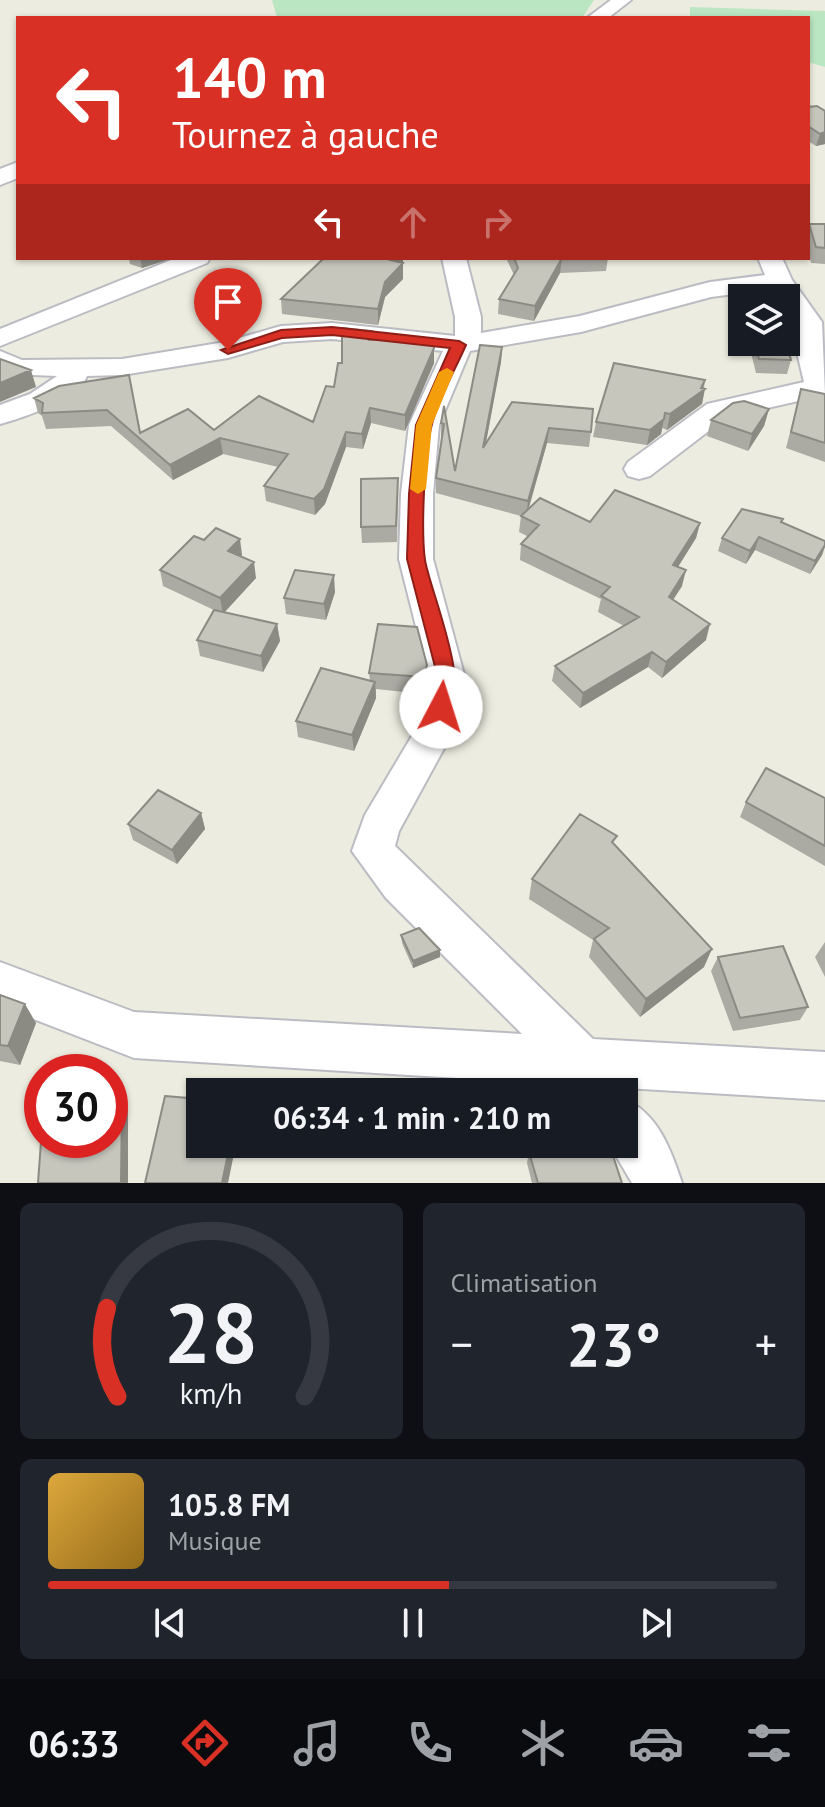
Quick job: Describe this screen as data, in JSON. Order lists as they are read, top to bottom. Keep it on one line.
{"page":{"turn":["140 m","Tournez à gauche"],"limit":"30","trip":"06:34 · 1 min · 210 m","tile":"Climatisation","heat":["−","23°","+"],"song":["105.8 FM","Musique"],"tabs":"06:33","gauge":["28","km/h"]}}
